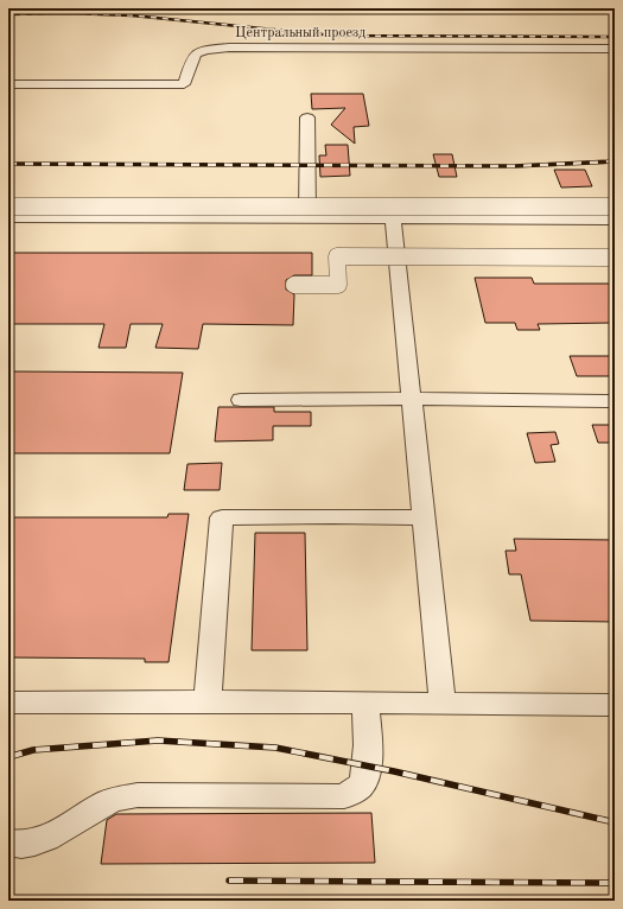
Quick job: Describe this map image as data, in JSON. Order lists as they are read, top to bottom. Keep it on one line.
{"streets":{"street":["Центральный проезд"]}}
